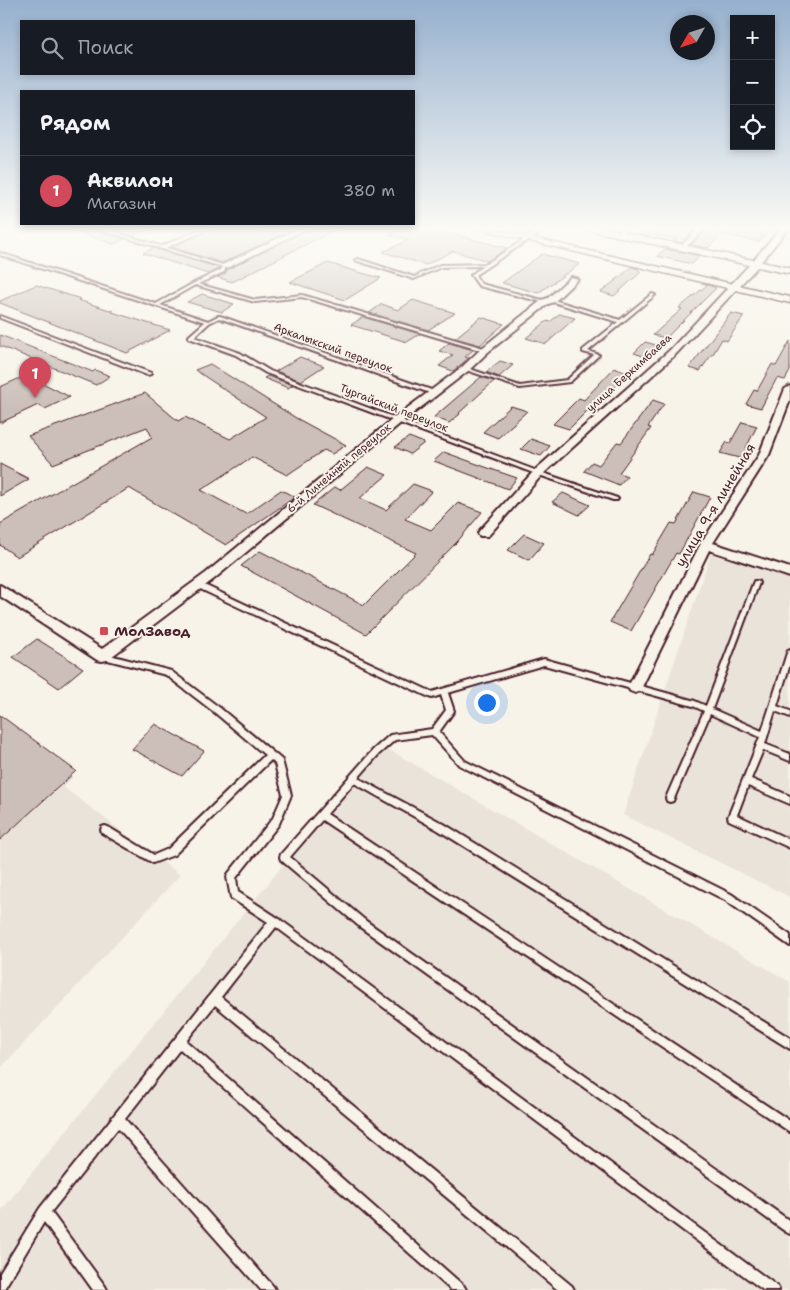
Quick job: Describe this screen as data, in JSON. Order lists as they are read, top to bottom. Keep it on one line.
{"streets":{"street":["улица Беркимбаева","6-й Линейный переулок","улица 9-я линейная"],"lane":["Аркалыкский переулок","Тургайский переулок"]},"crossings":[["Аркалыкский переулок","Тургайский переулок"],["Аркалыкский переулок","6-й Линейный переулок"],["улица Беркимбаева","Тургайский переулок"],["Тургайский переулок","6-й Линейный переулок"]],"places":{"transit":["МолЗавод"]},"north":"bottom left","page":{"map_buttons":["+","−"],"search":"Поиск","heading":"Рядом","list":[{"mark":"1","name":"Аквилон","note":"Магазин","value":"380 m"}],"pins":"1"}}
